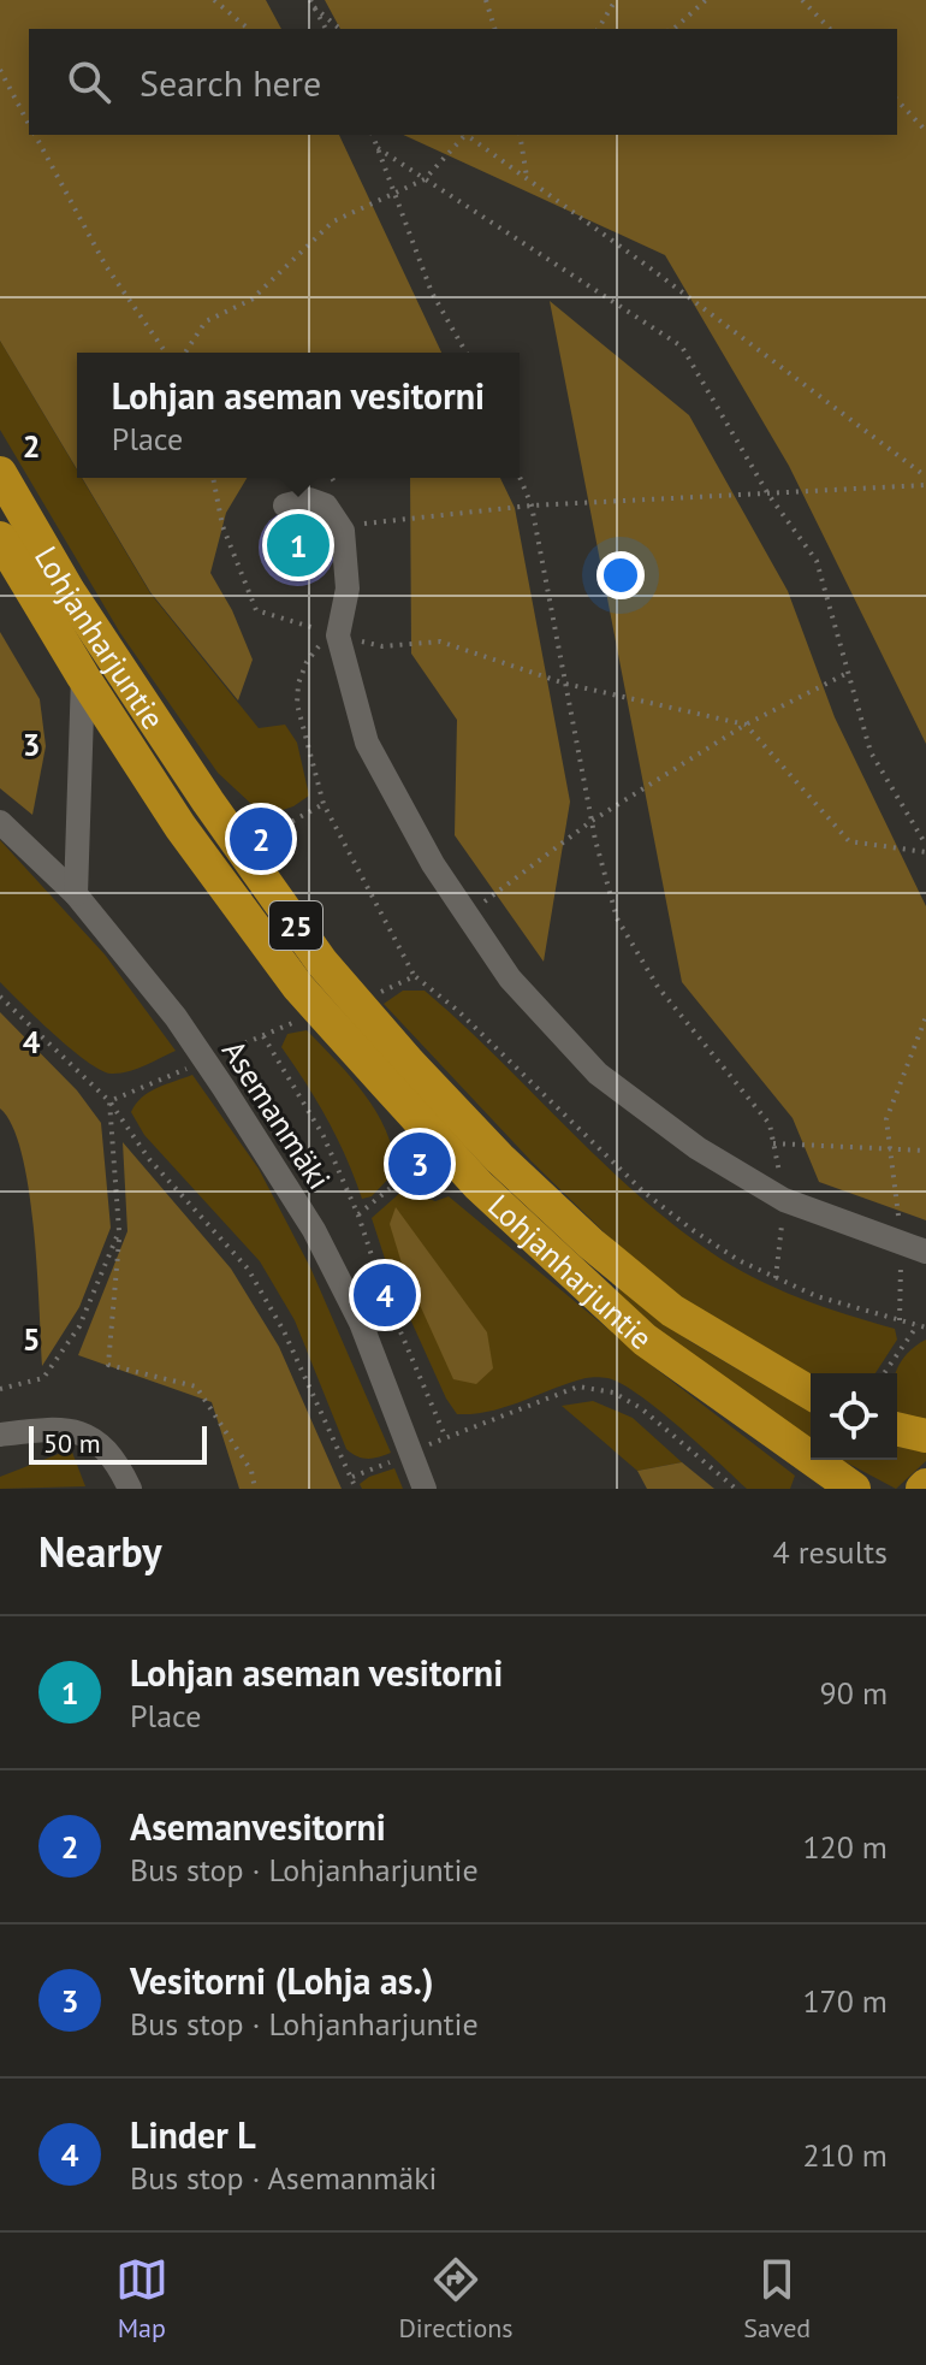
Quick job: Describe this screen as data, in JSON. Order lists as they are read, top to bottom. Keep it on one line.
{"streets":{"highway":["Lohjanharjuntie","25"],"street":["Asemanmäki"]},"scale_bar":"50 m","page":{"search":"Search here","popup":["Lohjan aseman vesitorni","Place"],"pins":["1","2","3","4"],"scale":"50 m","heading":["Nearby","4 results"],"list":[{"mark":"1","name":"Lohjan aseman vesitorni","note":"Place","value":"90 m"},{"mark":"2","name":"Asemanvesitorni","note":"Bus stop · Lohjanharjuntie","value":"120 m"},{"mark":"3","name":"Vesitorni (Lohja as.)","note":"Bus stop · Lohjanharjuntie","value":"170 m"},{"mark":"4","name":"Linder L","note":"Bus stop · Asemanmäki","value":"210 m"}],"nav":["Map","Directions","Saved"]},"grid":{"rows":["2","3","4","5"]}}
